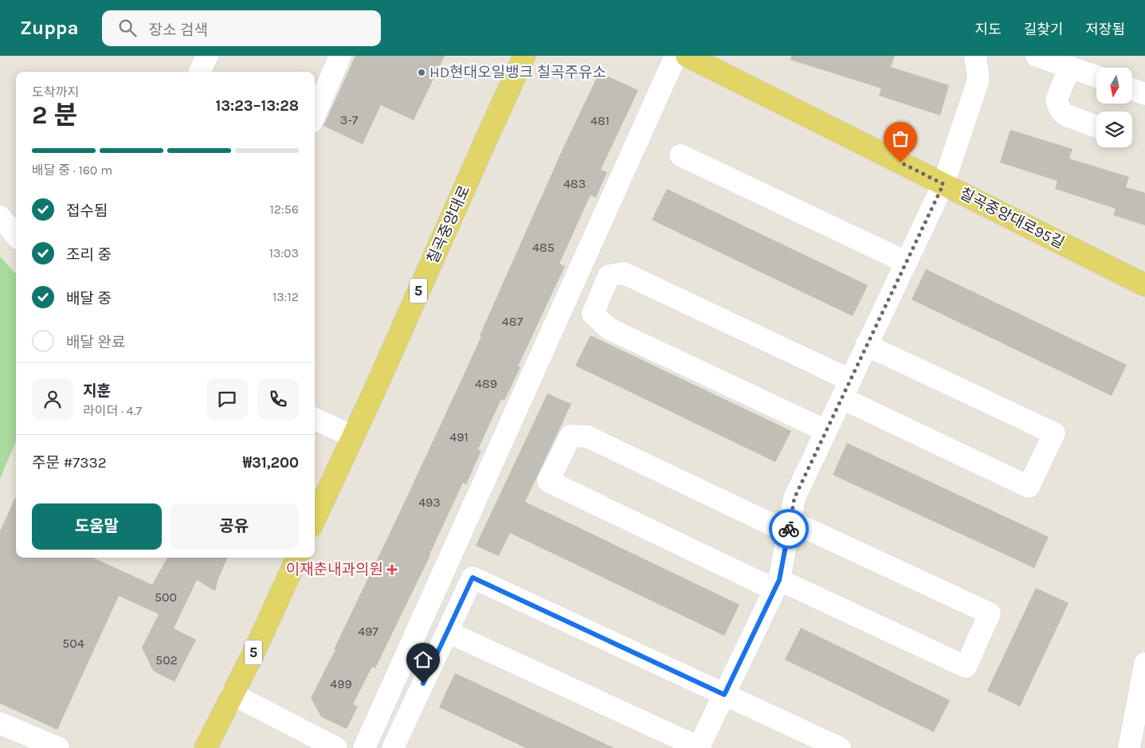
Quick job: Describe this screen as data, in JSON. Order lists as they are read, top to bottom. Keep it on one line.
{"streets":{"main road":["칠곡중앙대로95길","칠곡중앙대로","5"]},"places":{"other":["HD현대오일뱅크 칠곡주유소"],"health":["이재춘내과의원"]},"house_numbers":["3-7","481","483","485","487","489","491","493","500","497","504","502","499"],"north":"bottom","page":{"header":"Zuppa","search":"장소 검색","nav":["지도","길찾기","저장됨"],"heading":["2 분","도착까지","13:23–13:28"],"panel":["지훈","라이더 · 4.7","주문 #7332","₩31,200"],"bar":"배달 중 · 160 m","list":[["접수됨","12:56"],["조리 중","13:03"],["배달 중","13:12"],"배달 완료"],"buttons":["도움말","공유"]}}
